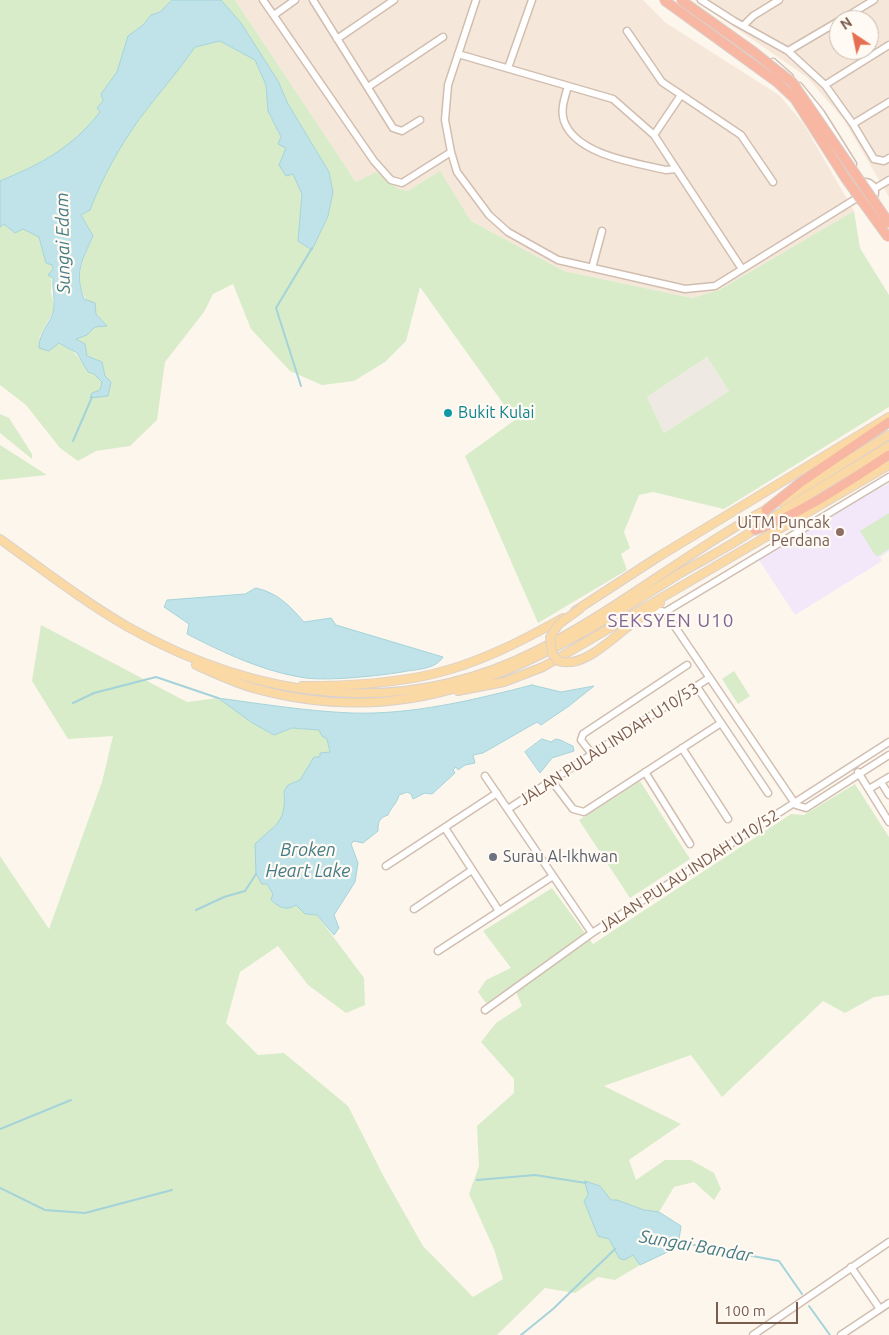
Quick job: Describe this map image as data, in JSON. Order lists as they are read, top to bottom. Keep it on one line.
{"streets":{"street":["JALAN PULAU INDAH U10/53","JALAN PULAU INDAH U10/52"]},"crossings":[["JALAN PULAU INDAH U10/53","JALAN PULAU INDAH U10/52"]],"districts":["SEKSYEN U10"],"water":["Sungai Edam","Broken Heart Lake","Sungai Bandar"],"places":["Bukit Kulai","UiTM Puncak Perdana","Surau Al-Ikhwan"],"scale_bar":"100 m","north":"top left"}
